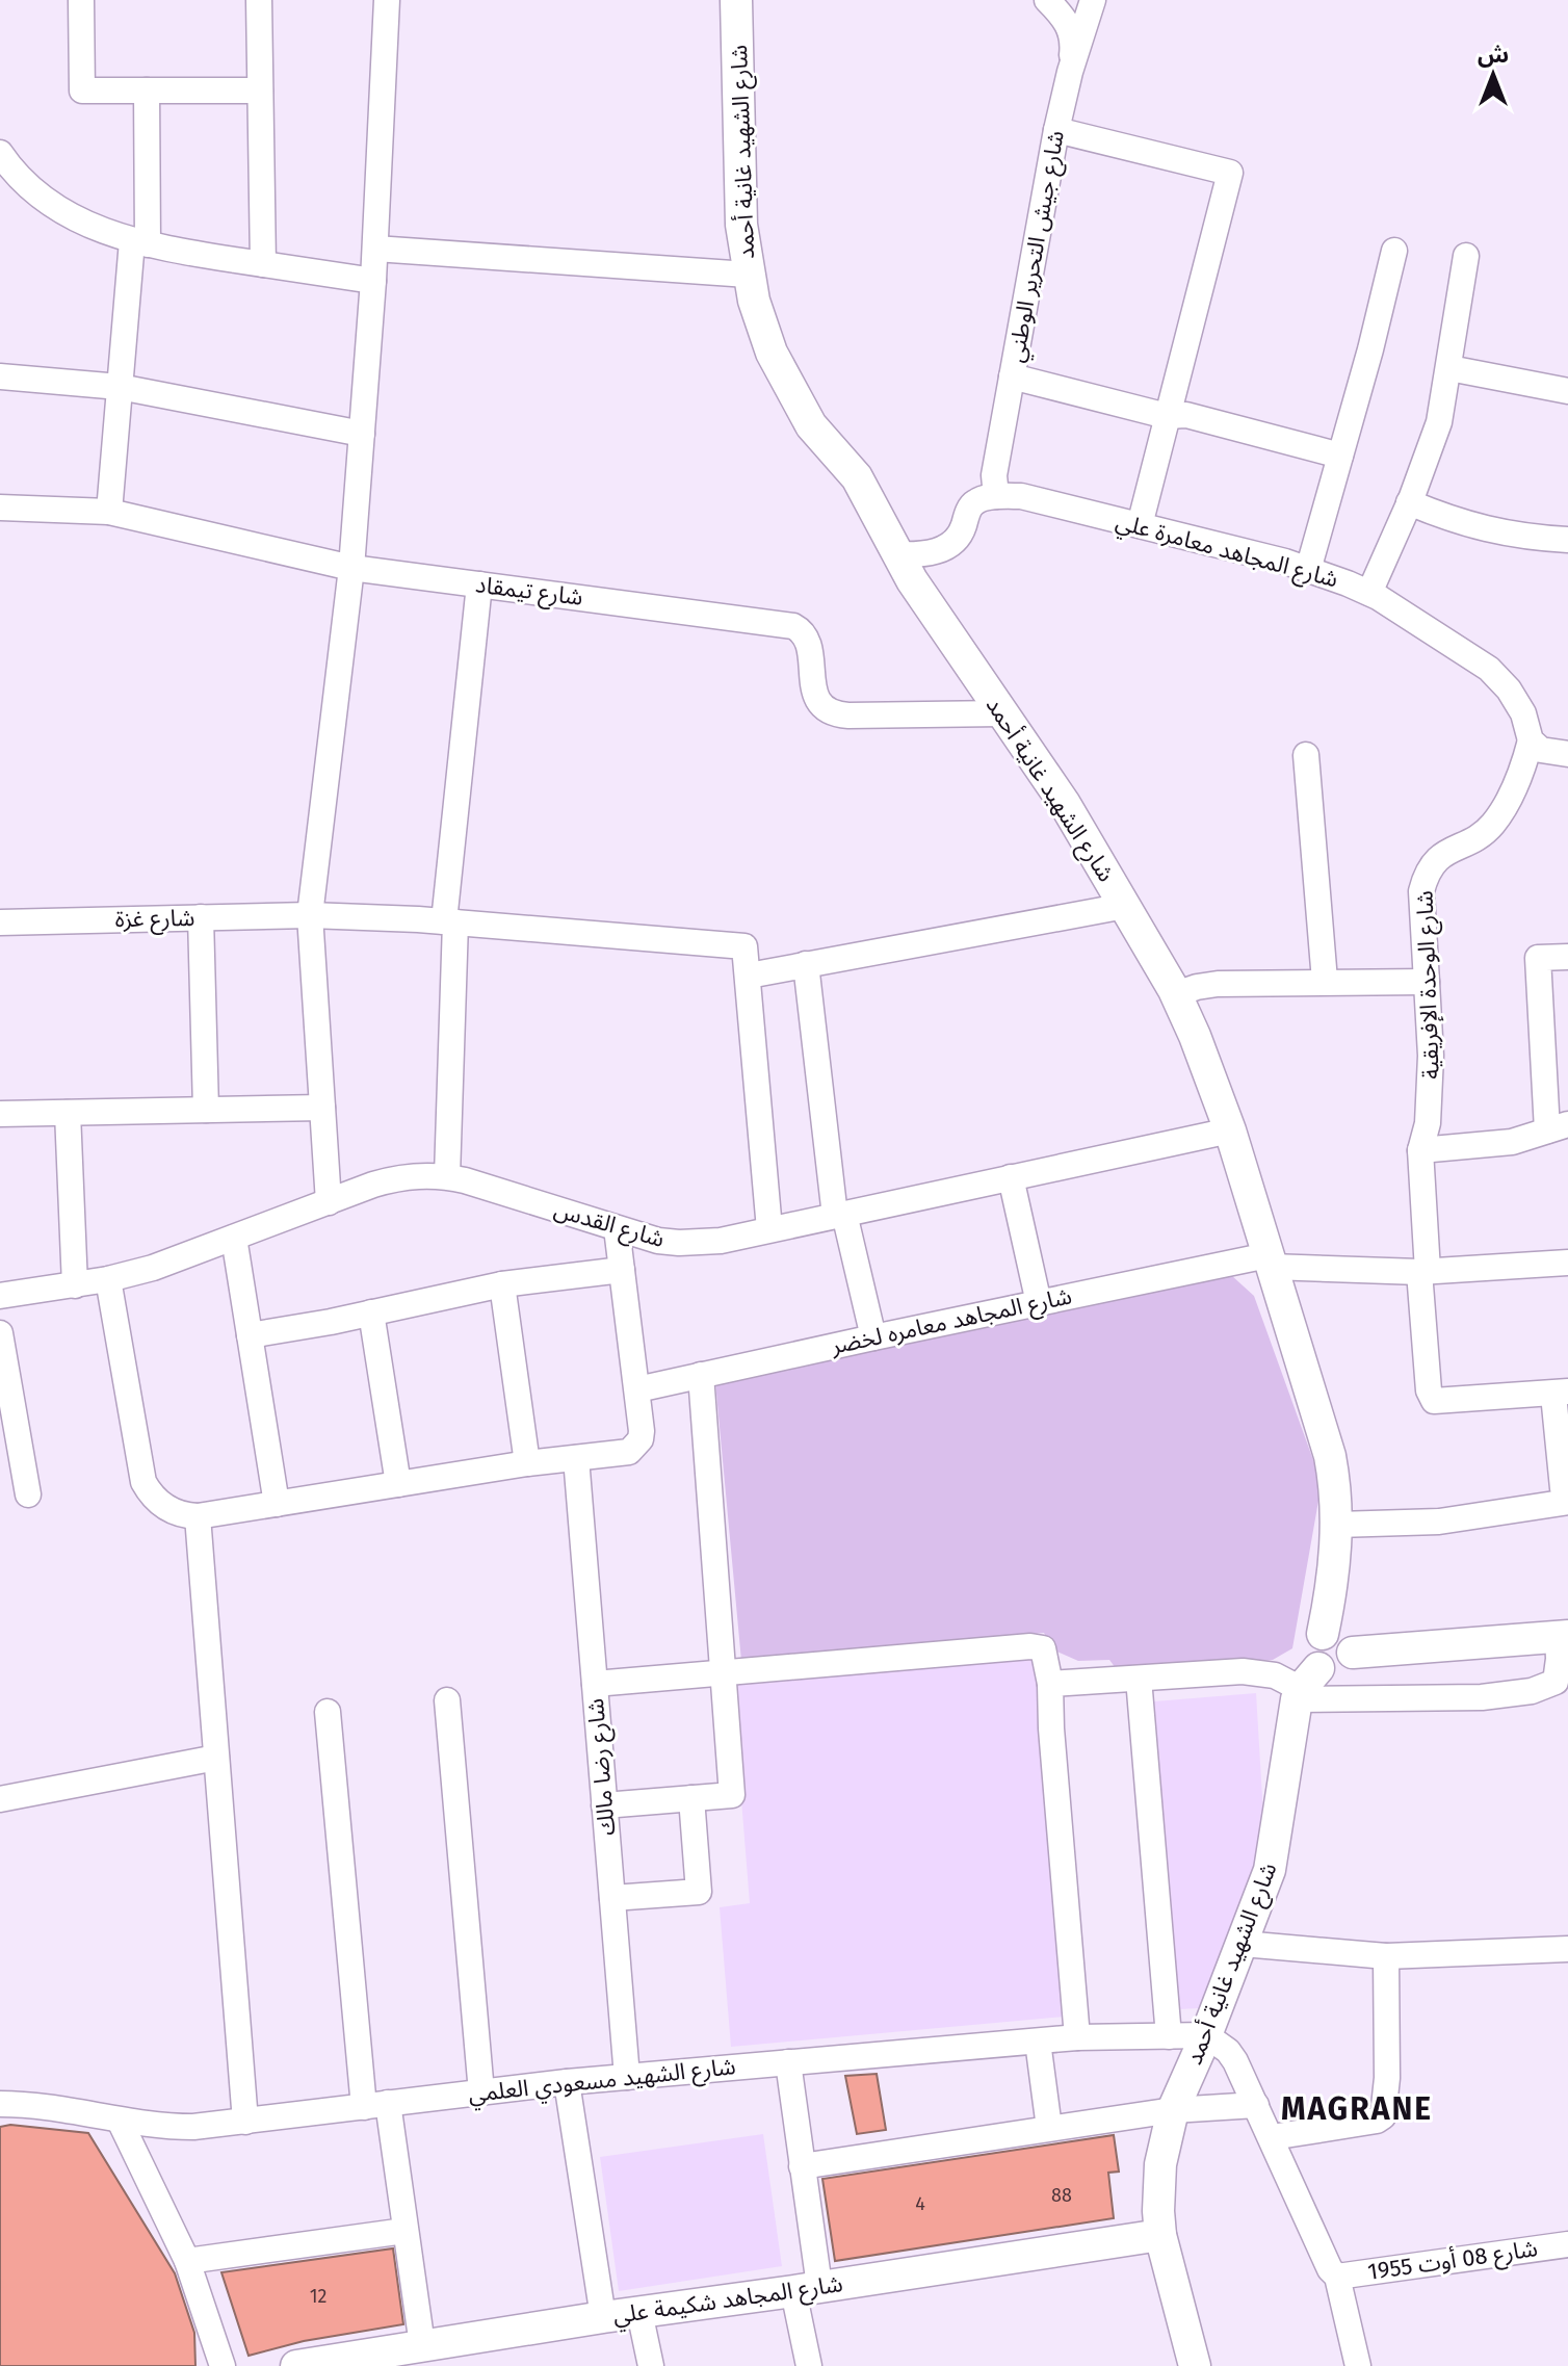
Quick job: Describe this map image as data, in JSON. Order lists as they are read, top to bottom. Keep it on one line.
{"streets":{"main road":["شارع الشهيد غانية أحمد","شارع المجاهد شكيمة علي"],"street":["شارع جيش التحرير الوطني","شارع المجاهد معامرة علي","شارع تيمقاد","شارع غزة","شارع الوحدة الإفريقية","شارع القدس","شارع المجاهد معامره لخضر","شارع رضا مالك","شارع الشهيد مسعودي العلمي","شارع 08 أوت 1955"]},"crossings":[["شارع الشهيد غانية أحمد","شارع تيمقاد"],["شارع الشهيد غانية أحمد","شارع القدس"],["شارع الشهيد غانية أحمد","شارع المجاهد معامره لخضر"],["شارع الشهيد غانية أحمد","شارع الشهيد مسعودي العلمي"],["شارع الشهيد غانية أحمد","شارع المجاهد شكيمة علي"],["شارع جيش التحرير الوطني","شارع المجاهد معامرة علي"],["شارع المجاهد معامرة علي","شارع الوحدة الإفريقية"],["شارع الوحدة الإفريقية","شارع المجاهد معامره لخضر"],["شارع رضا مالك","شارع الشهيد مسعودي العلمي"]],"districts":["MAGRANE"],"house_numbers":["88","4","12"],"north":"top"}
